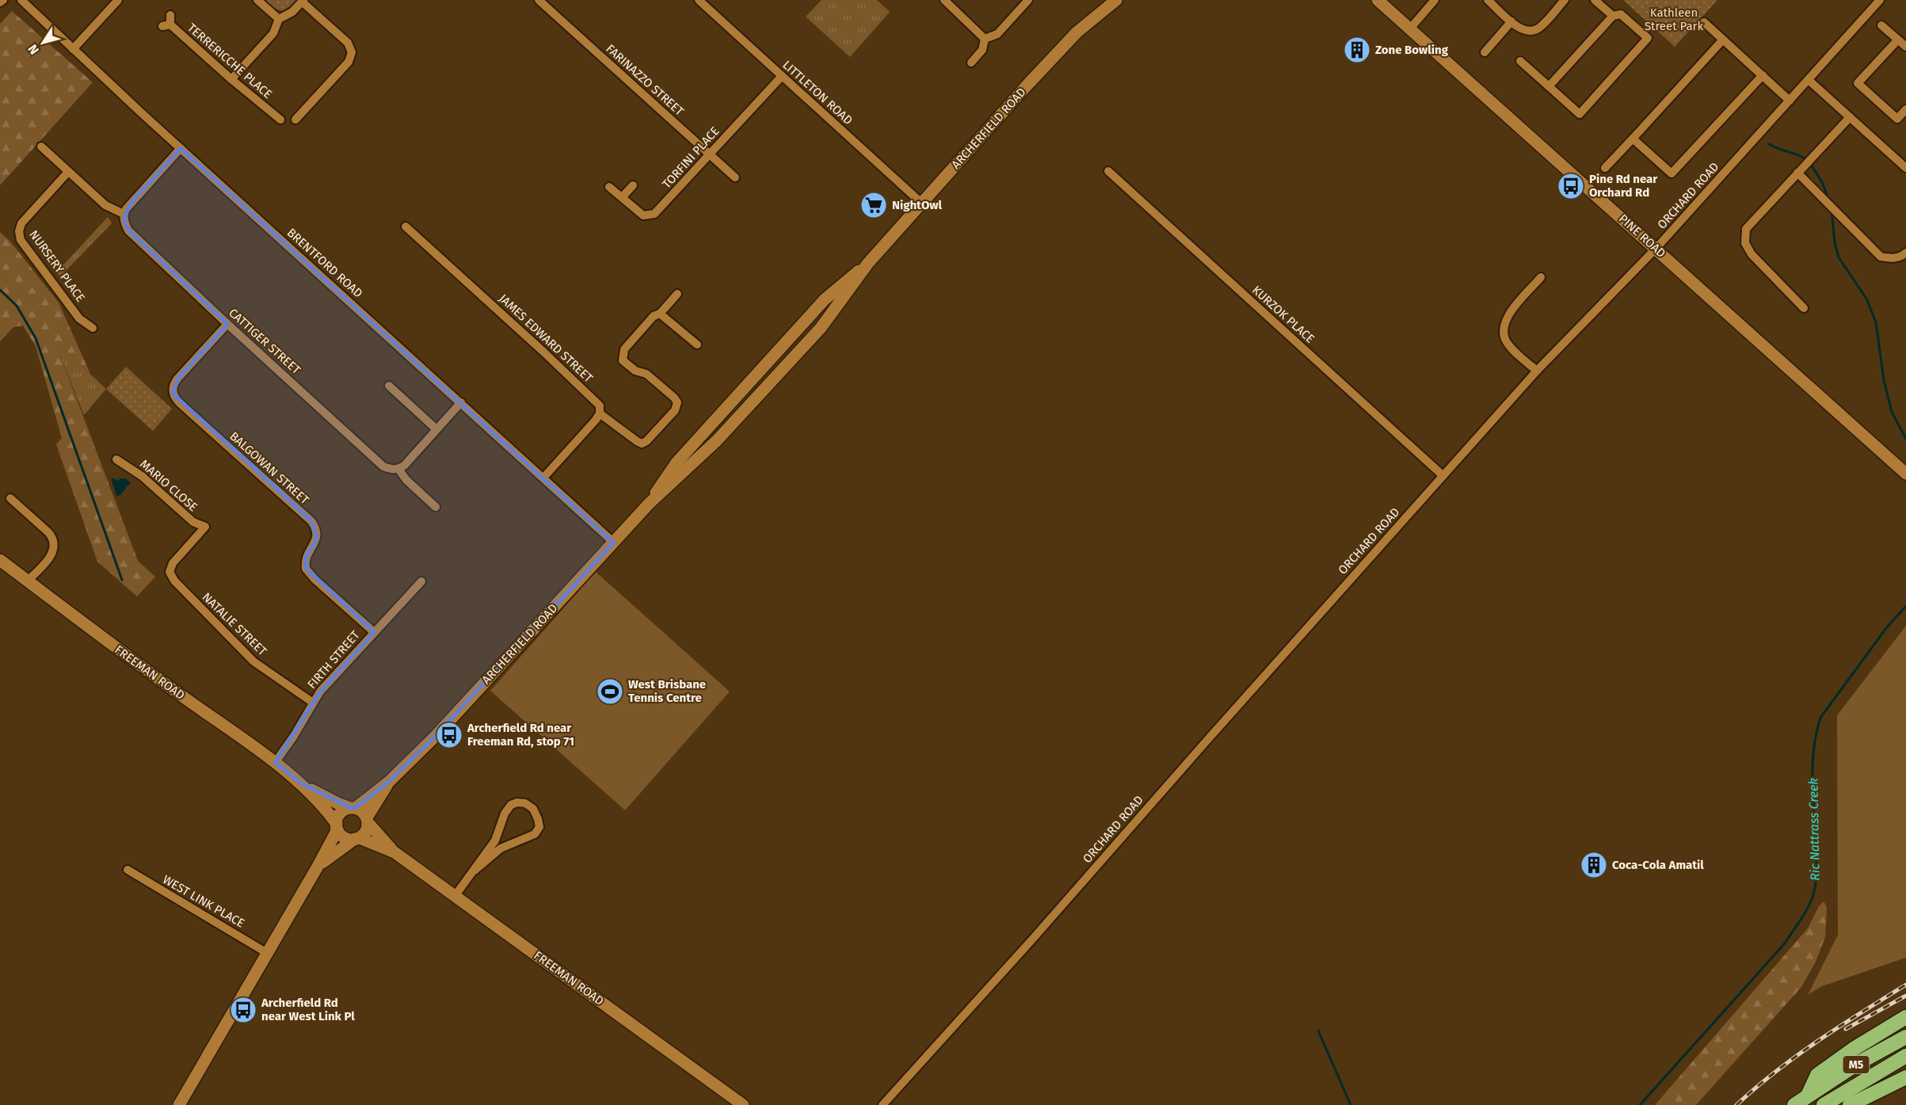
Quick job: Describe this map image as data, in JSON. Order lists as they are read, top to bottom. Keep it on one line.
{"streets":{"highway":["M5"],"street":["TERRERICCHE PLACE","FARINAZZO STREET","LITTLETON ROAD","ARCHERFIELD ROAD","TORFINI PLACE","ORCHARD ROAD","PINE ROAD","BRENTFORD ROAD","NURSERY PLACE","KURZOK PLACE","JAMES EDWARD STREET","CATTIGER STREET","BALGOWAN STREET","MARIO CLOSE","NATALIE STREET","FIRTH STREET","FREEMAN ROAD","WEST LINK PLACE"]},"crossings":[["FARINAZZO STREET","TORFINI PLACE"],["LITTLETON ROAD","ARCHERFIELD ROAD"],["LITTLETON ROAD","TORFINI PLACE"],["ARCHERFIELD ROAD","BRENTFORD ROAD"],["ARCHERFIELD ROAD","FREEMAN ROAD"],["ORCHARD ROAD","PINE ROAD"],["ORCHARD ROAD","KURZOK PLACE"],["CATTIGER STREET","BALGOWAN STREET"],["BALGOWAN STREET","FIRTH STREET"],["MARIO CLOSE","NATALIE STREET"],["NATALIE STREET","FIRTH STREET"],["FIRTH STREET","FREEMAN ROAD"]],"water":["Ric Nattrass Creek"],"parks":["Kathleen Street Park"],"places":{"building":["Zone Bowling","Coca-Cola Amatil"],"bus stop":["Pine Rd near Orchard Rd","Archerfield Rd near Freeman Rd, stop 71","Archerfield Rd near West Link Pl"],"supermarket":["NightOwl"],"sports":["West Brisbane Tennis Centre"]},"north":"bottom left"}
